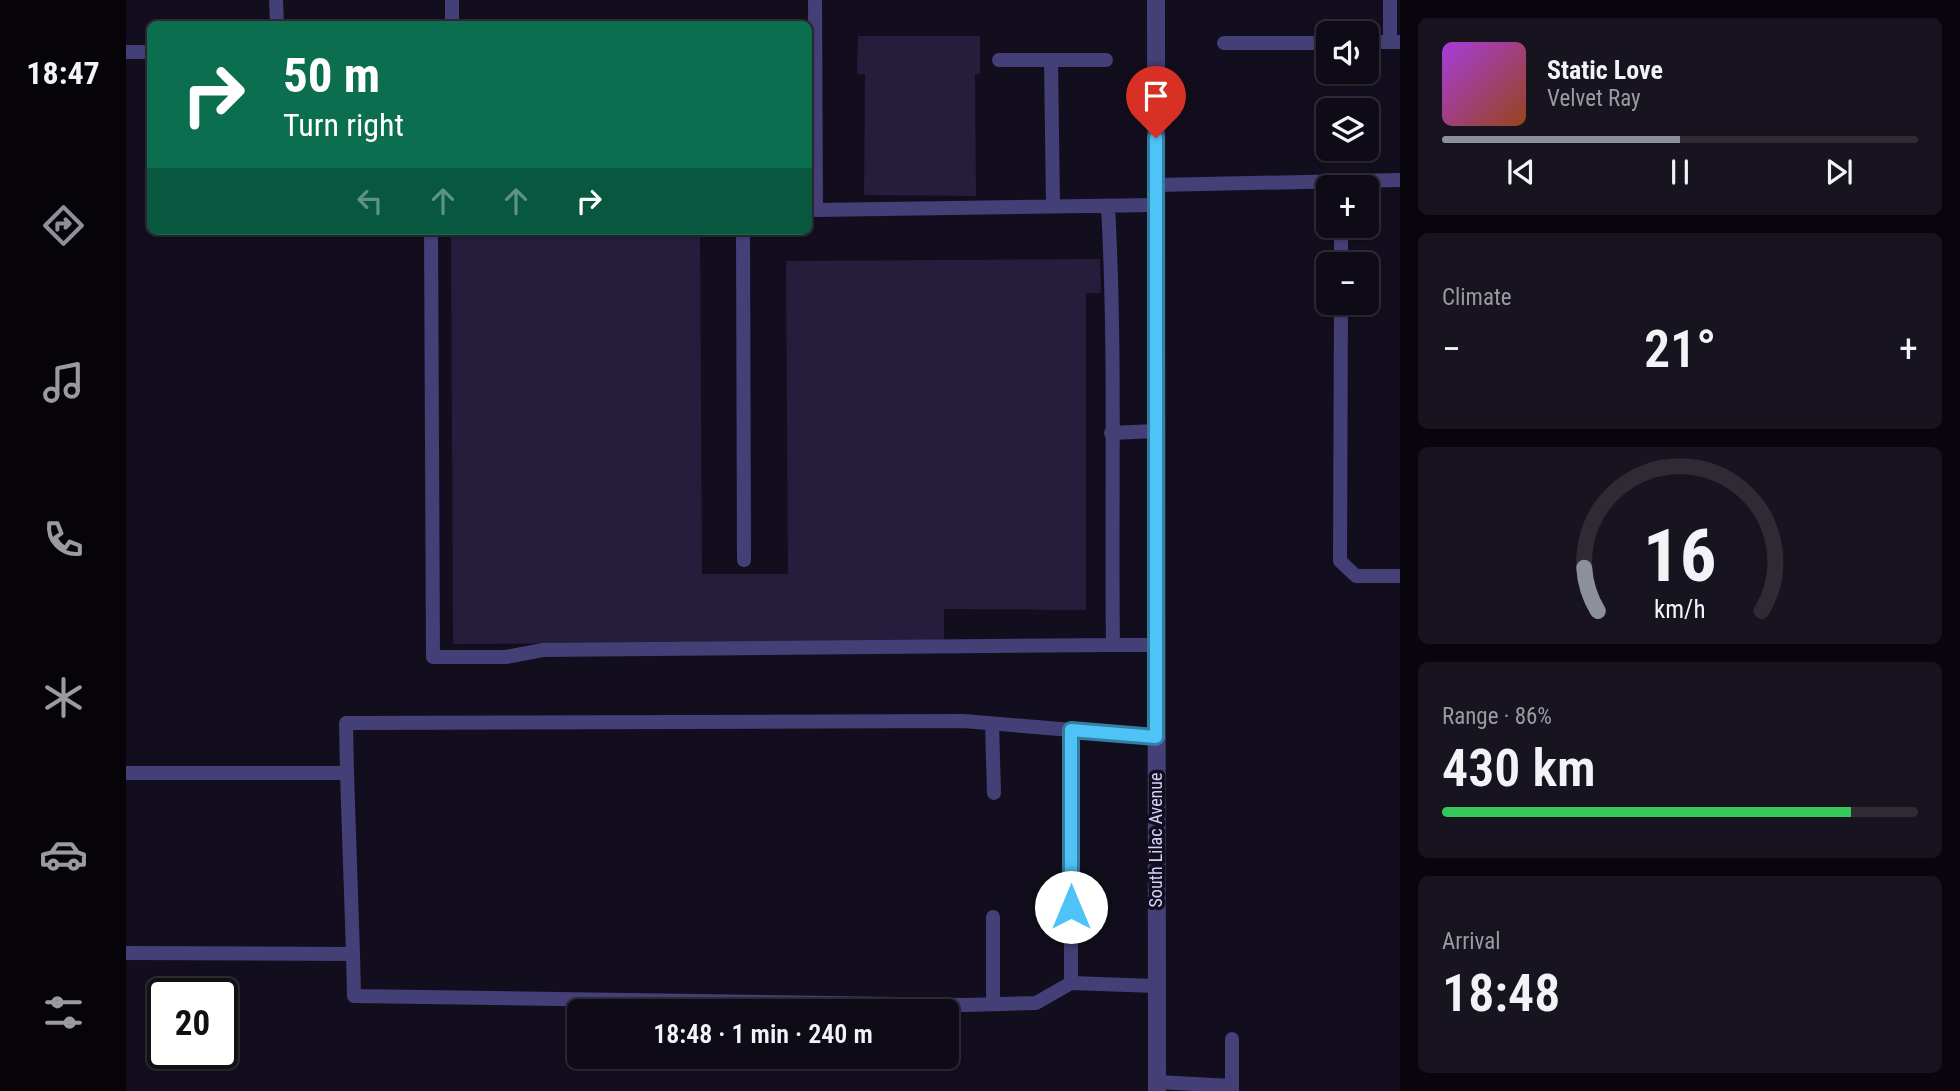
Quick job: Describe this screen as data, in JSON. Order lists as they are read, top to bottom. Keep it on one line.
{"streets":{"street":["South Lilac Avenue"]},"page":{"tabs":"18:47","map_buttons":["+","−"],"turn":["50 m","Turn right"],"song":["Static Love","Velvet Ray"],"tile":["Climate",["Range · 86%","430 km"],["Arrival","18:48"]],"heat":["−","21°","+"],"limit":"20","trip":"18:48 · 1 min · 240 m","gauge":["16","km/h"]}}
